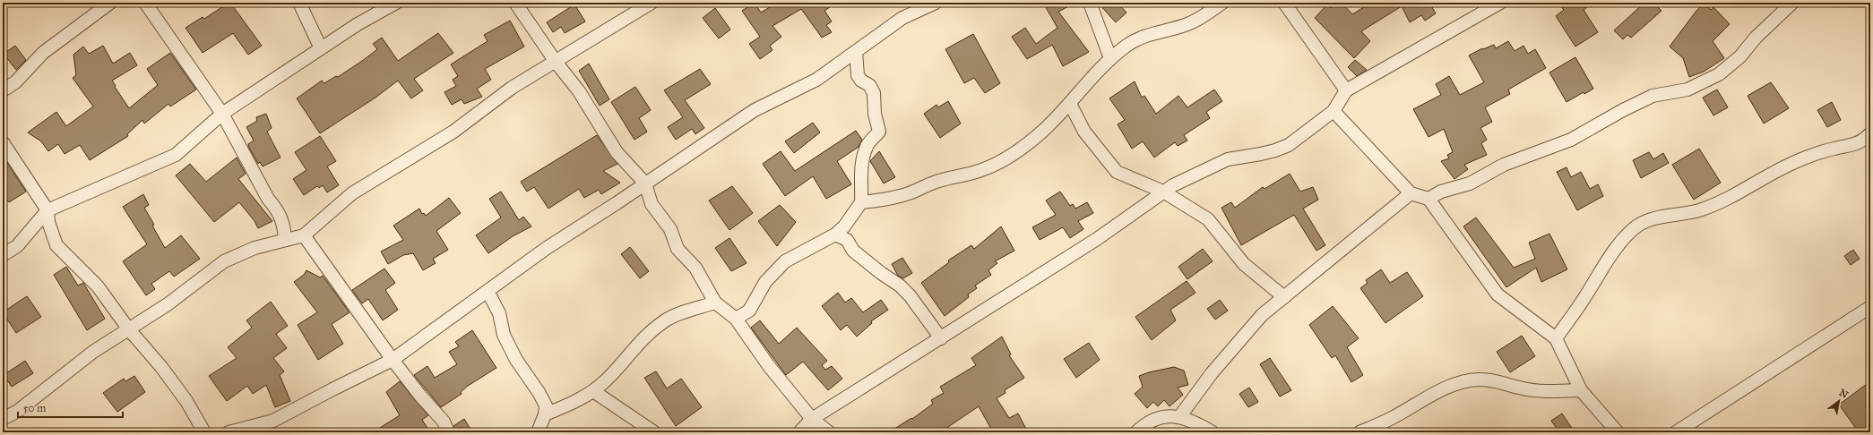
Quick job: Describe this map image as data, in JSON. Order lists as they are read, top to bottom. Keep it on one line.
{"scale_bar":"50 m","north":"top right"}
